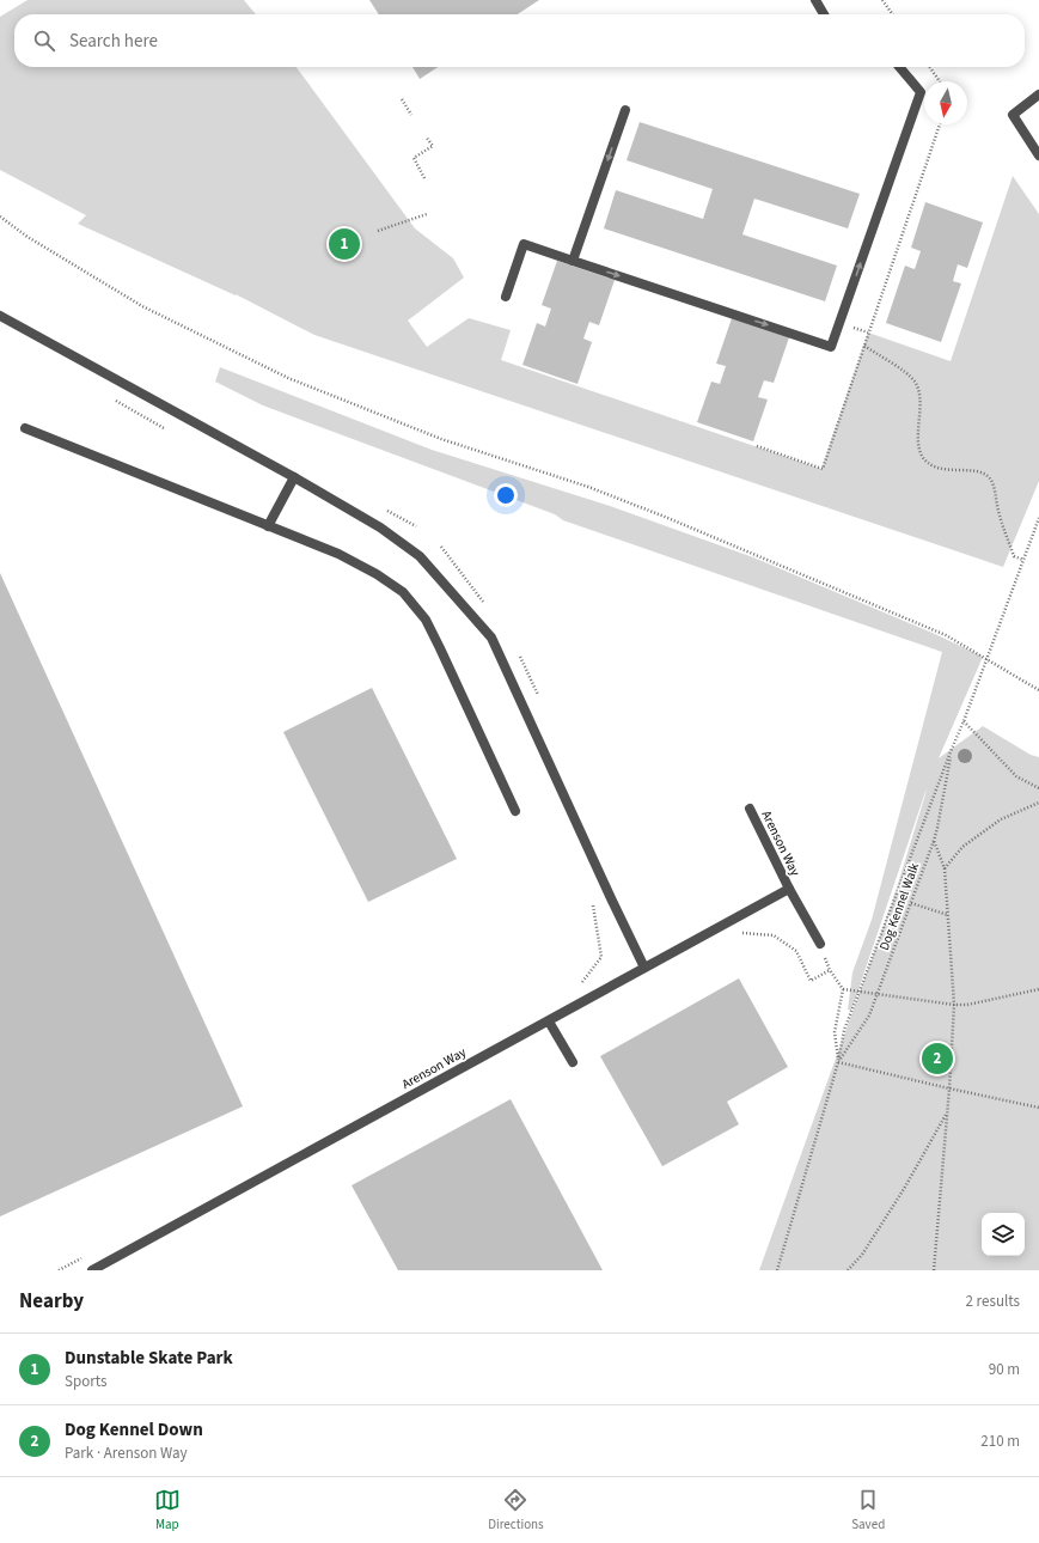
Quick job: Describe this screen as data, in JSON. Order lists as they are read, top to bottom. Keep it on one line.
{"streets":{"street":["Arenson Way"],"path":["Dog Kennel Walk"]},"north":"bottom","page":{"search":"Search here","pins":["1","2"],"heading":["Nearby","2 results"],"list":[{"mark":"1","name":"Dunstable Skate Park","note":"Sports","value":"90 m"},{"mark":"2","name":"Dog Kennel Down","note":"Park · Arenson Way","value":"210 m"}],"nav":["Map","Directions","Saved"]}}
